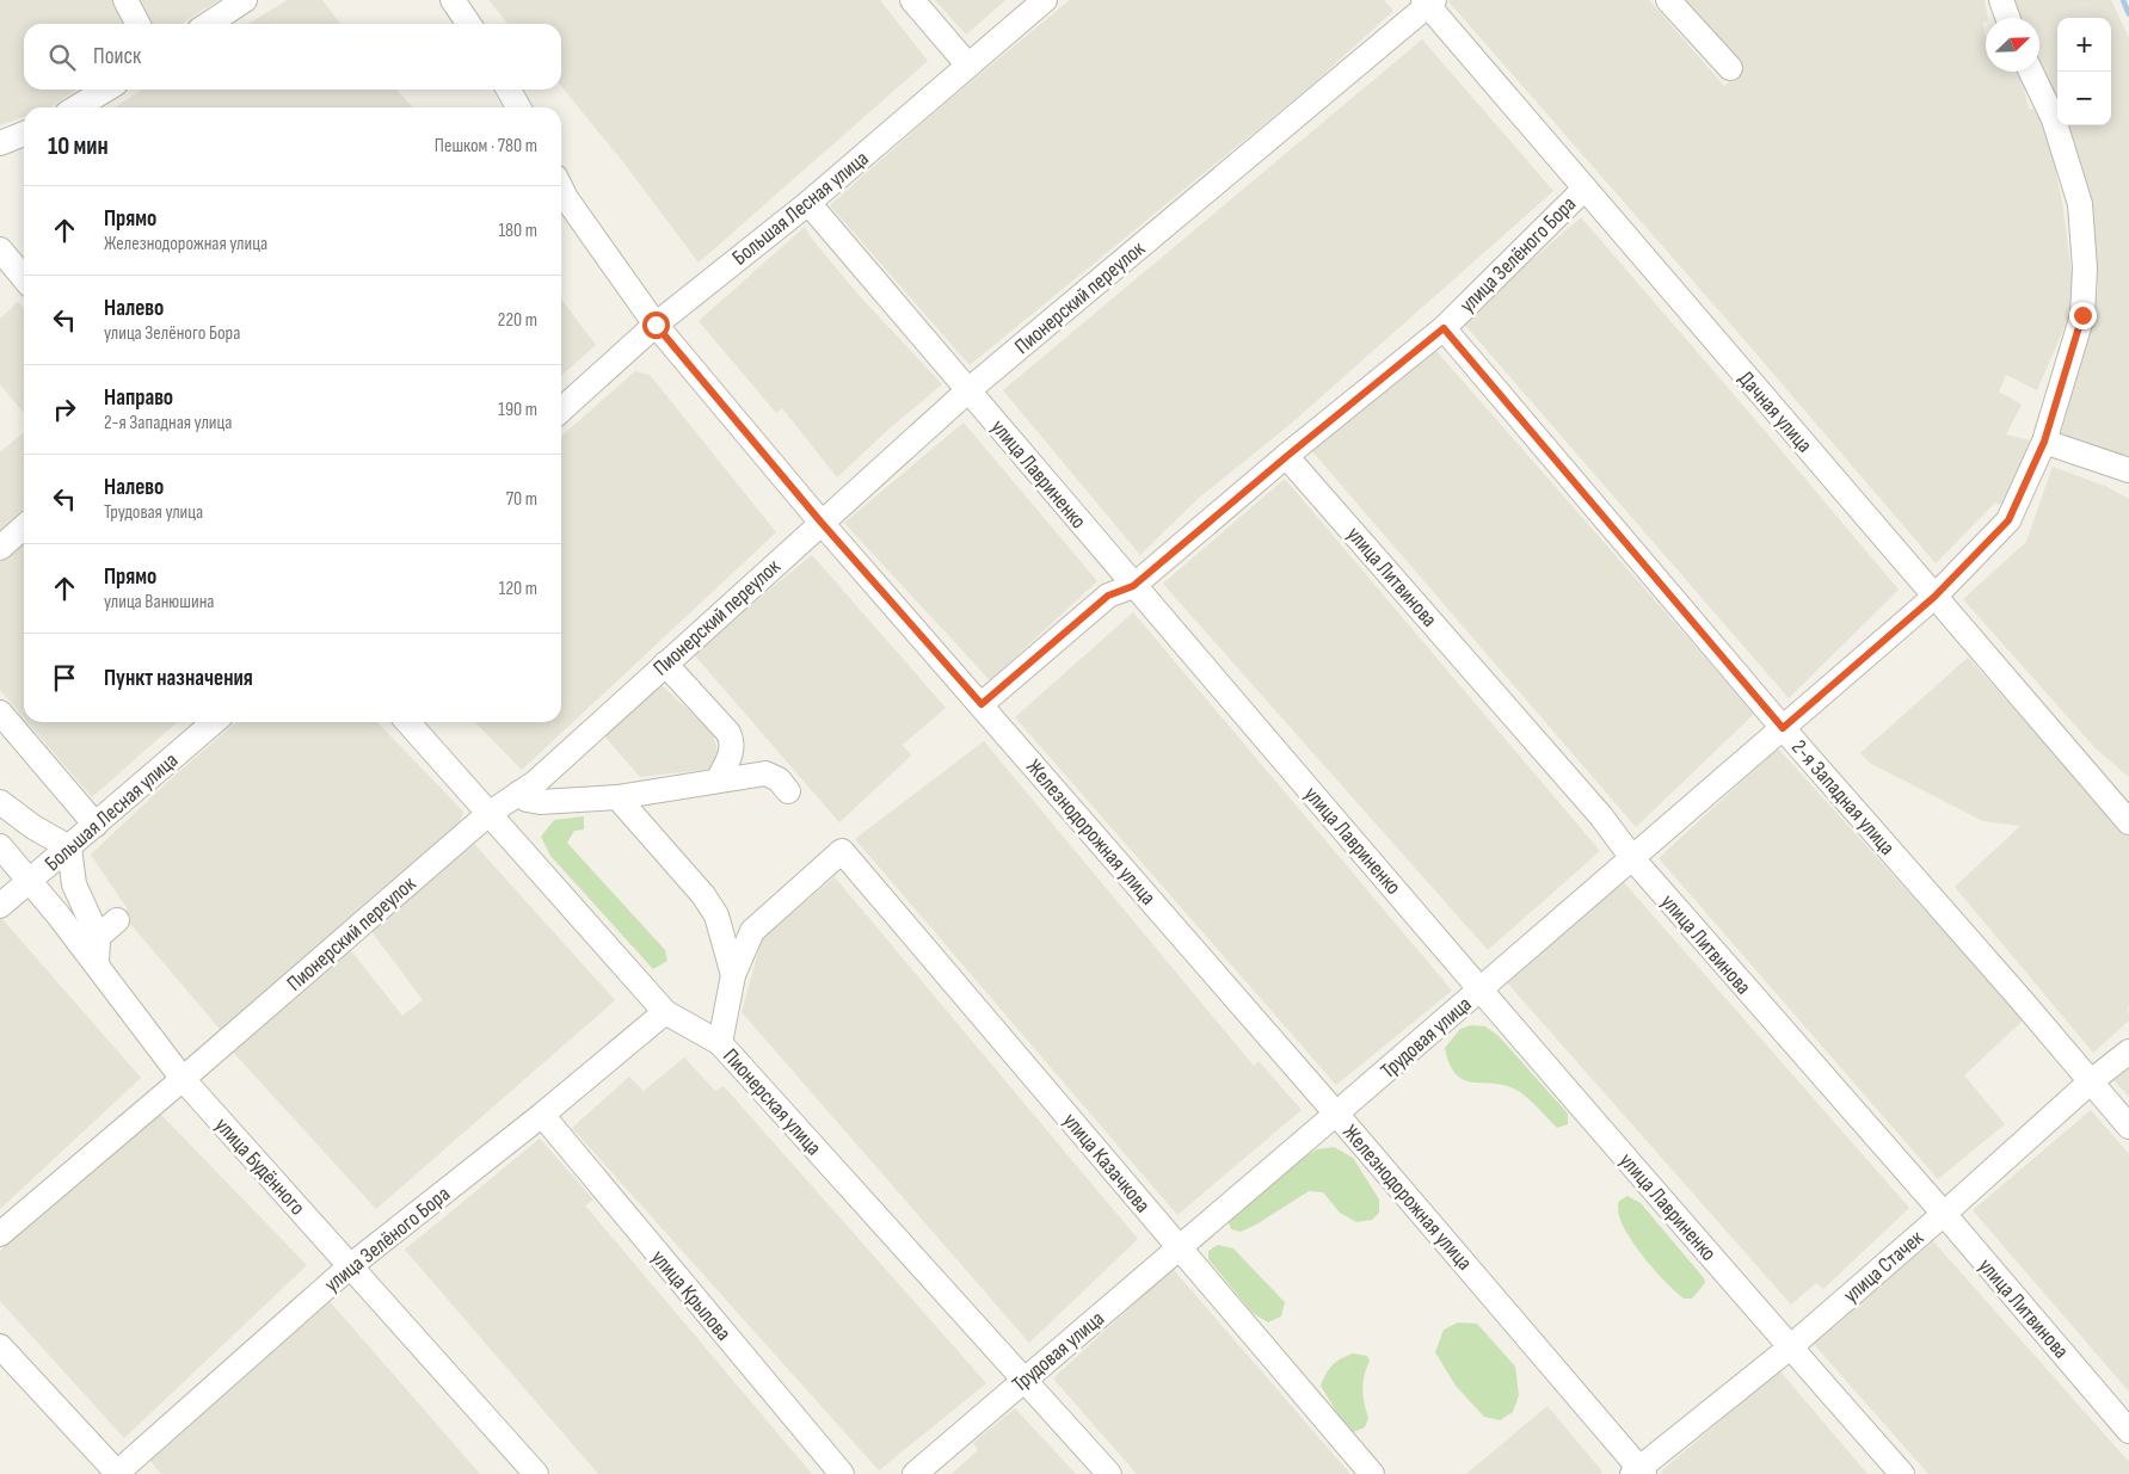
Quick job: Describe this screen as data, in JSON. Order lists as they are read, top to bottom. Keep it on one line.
{"streets":{"street":["Большая Лесная улица","улица Зелёного Бора","Пионерский переулок","Дачная улица","улица Лавриненко","улица Литвинова","2-я Западная улица","Железнодорожная улица","Трудовая улица","Пионерская улица","улица Казачкова","улица Будённого","улица Стачек","улица Крылова"]},"crossings":[["Большая Лесная улица","улица Лавриненко"],["Большая Лесная улица","Железнодорожная улица"],["Большая Лесная улица","улица Будённого"],["улица Зелёного Бора","Дачная улица"],["улица Зелёного Бора","улица Лавриненко"],["улица Зелёного Бора","улица Литвинова"],["улица Зелёного Бора","2-я Западная улица"],["улица Зелёного Бора","Железнодорожная улица"],["улица Зелёного Бора","Пионерская улица"],["улица Зелёного Бора","улица Будённого"],["улица Зелёного Бора","улица Крылова"],["Пионерский переулок","Дачная улица"],["Пионерский переулок","улица Лавриненко"],["Пионерский переулок","Железнодорожная улица"],["Пионерский переулок","Пионерская улица"],["Пионерский переулок","улица Будённого"],["Дачная улица","Трудовая улица"],["улица Лавриненко","Трудовая улица"],["улица Лавриненко","улица Стачек"],["улица Литвинова","Трудовая улица"],["улица Литвинова","улица Стачек"],["2-я Западная улица","Трудовая улица"],["2-я Западная улица","улица Стачек"],["Железнодорожная улица","Трудовая улица"],["Железнодорожная улица","улица Стачек"],["Трудовая улица","Пионерская улица"],["Трудовая улица","улица Казачкова"]],"north":"top right","page":{"map_buttons":["+","−"],"search":"Поиск","heading":["10 мин","Пешком · 780 m"],"list":[["Прямо","Железнодорожная улица","180 m"],["Налево","улица Зелёного Бора","220 m"],["Направо","2-я Западная улица","190 m"],["Налево","Трудовая улица","70 m"],["Прямо","улица Ванюшина","120 m"],"Пункт назначения"]}}
